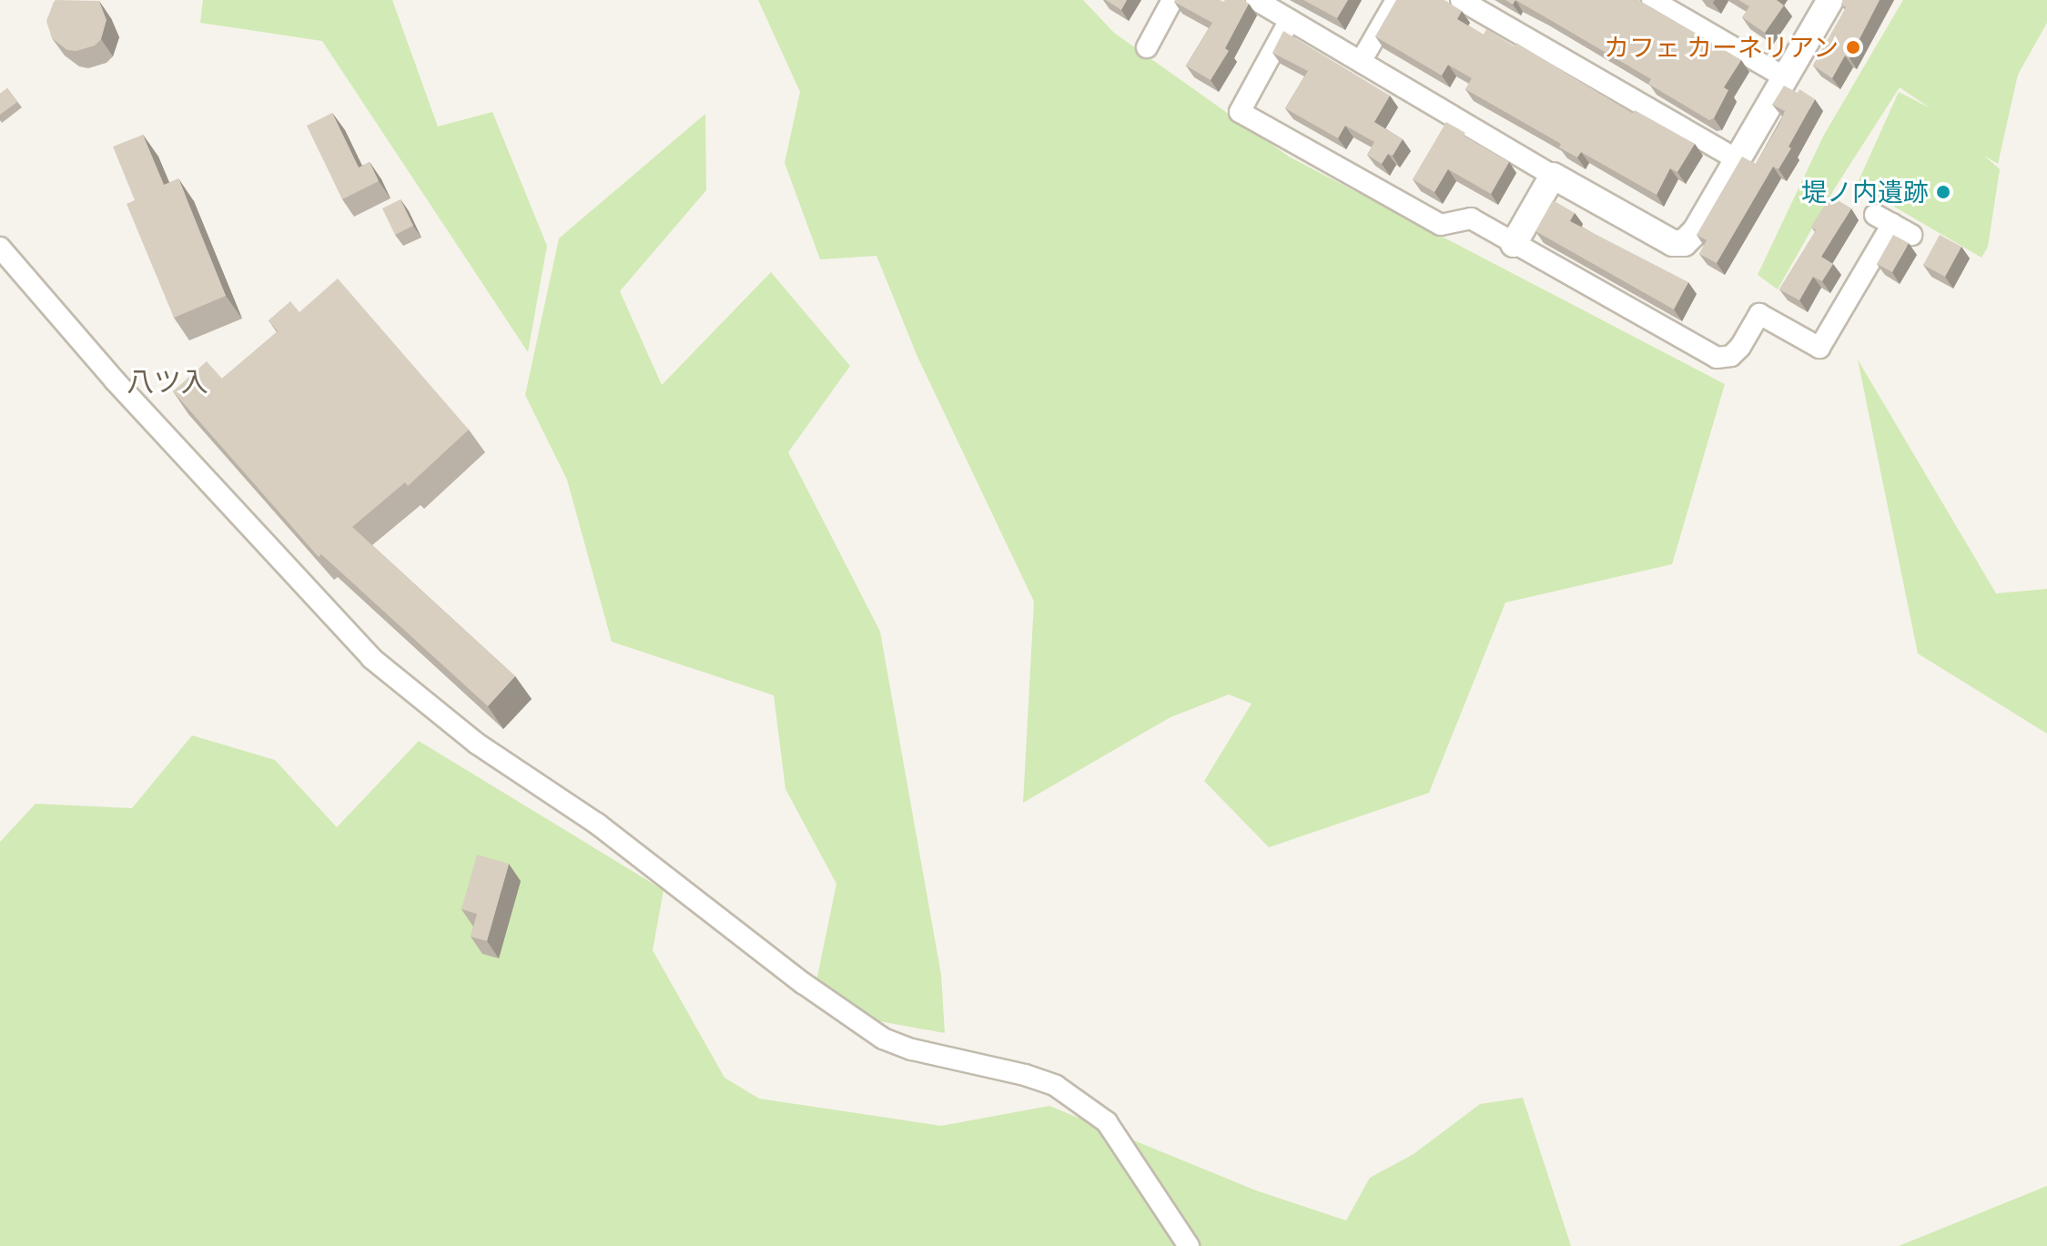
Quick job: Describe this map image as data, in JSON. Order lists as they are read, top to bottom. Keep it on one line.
{"districts":["八ツ入"],"places":["カフェ カーネリアン","堤ノ内遺跡"]}
